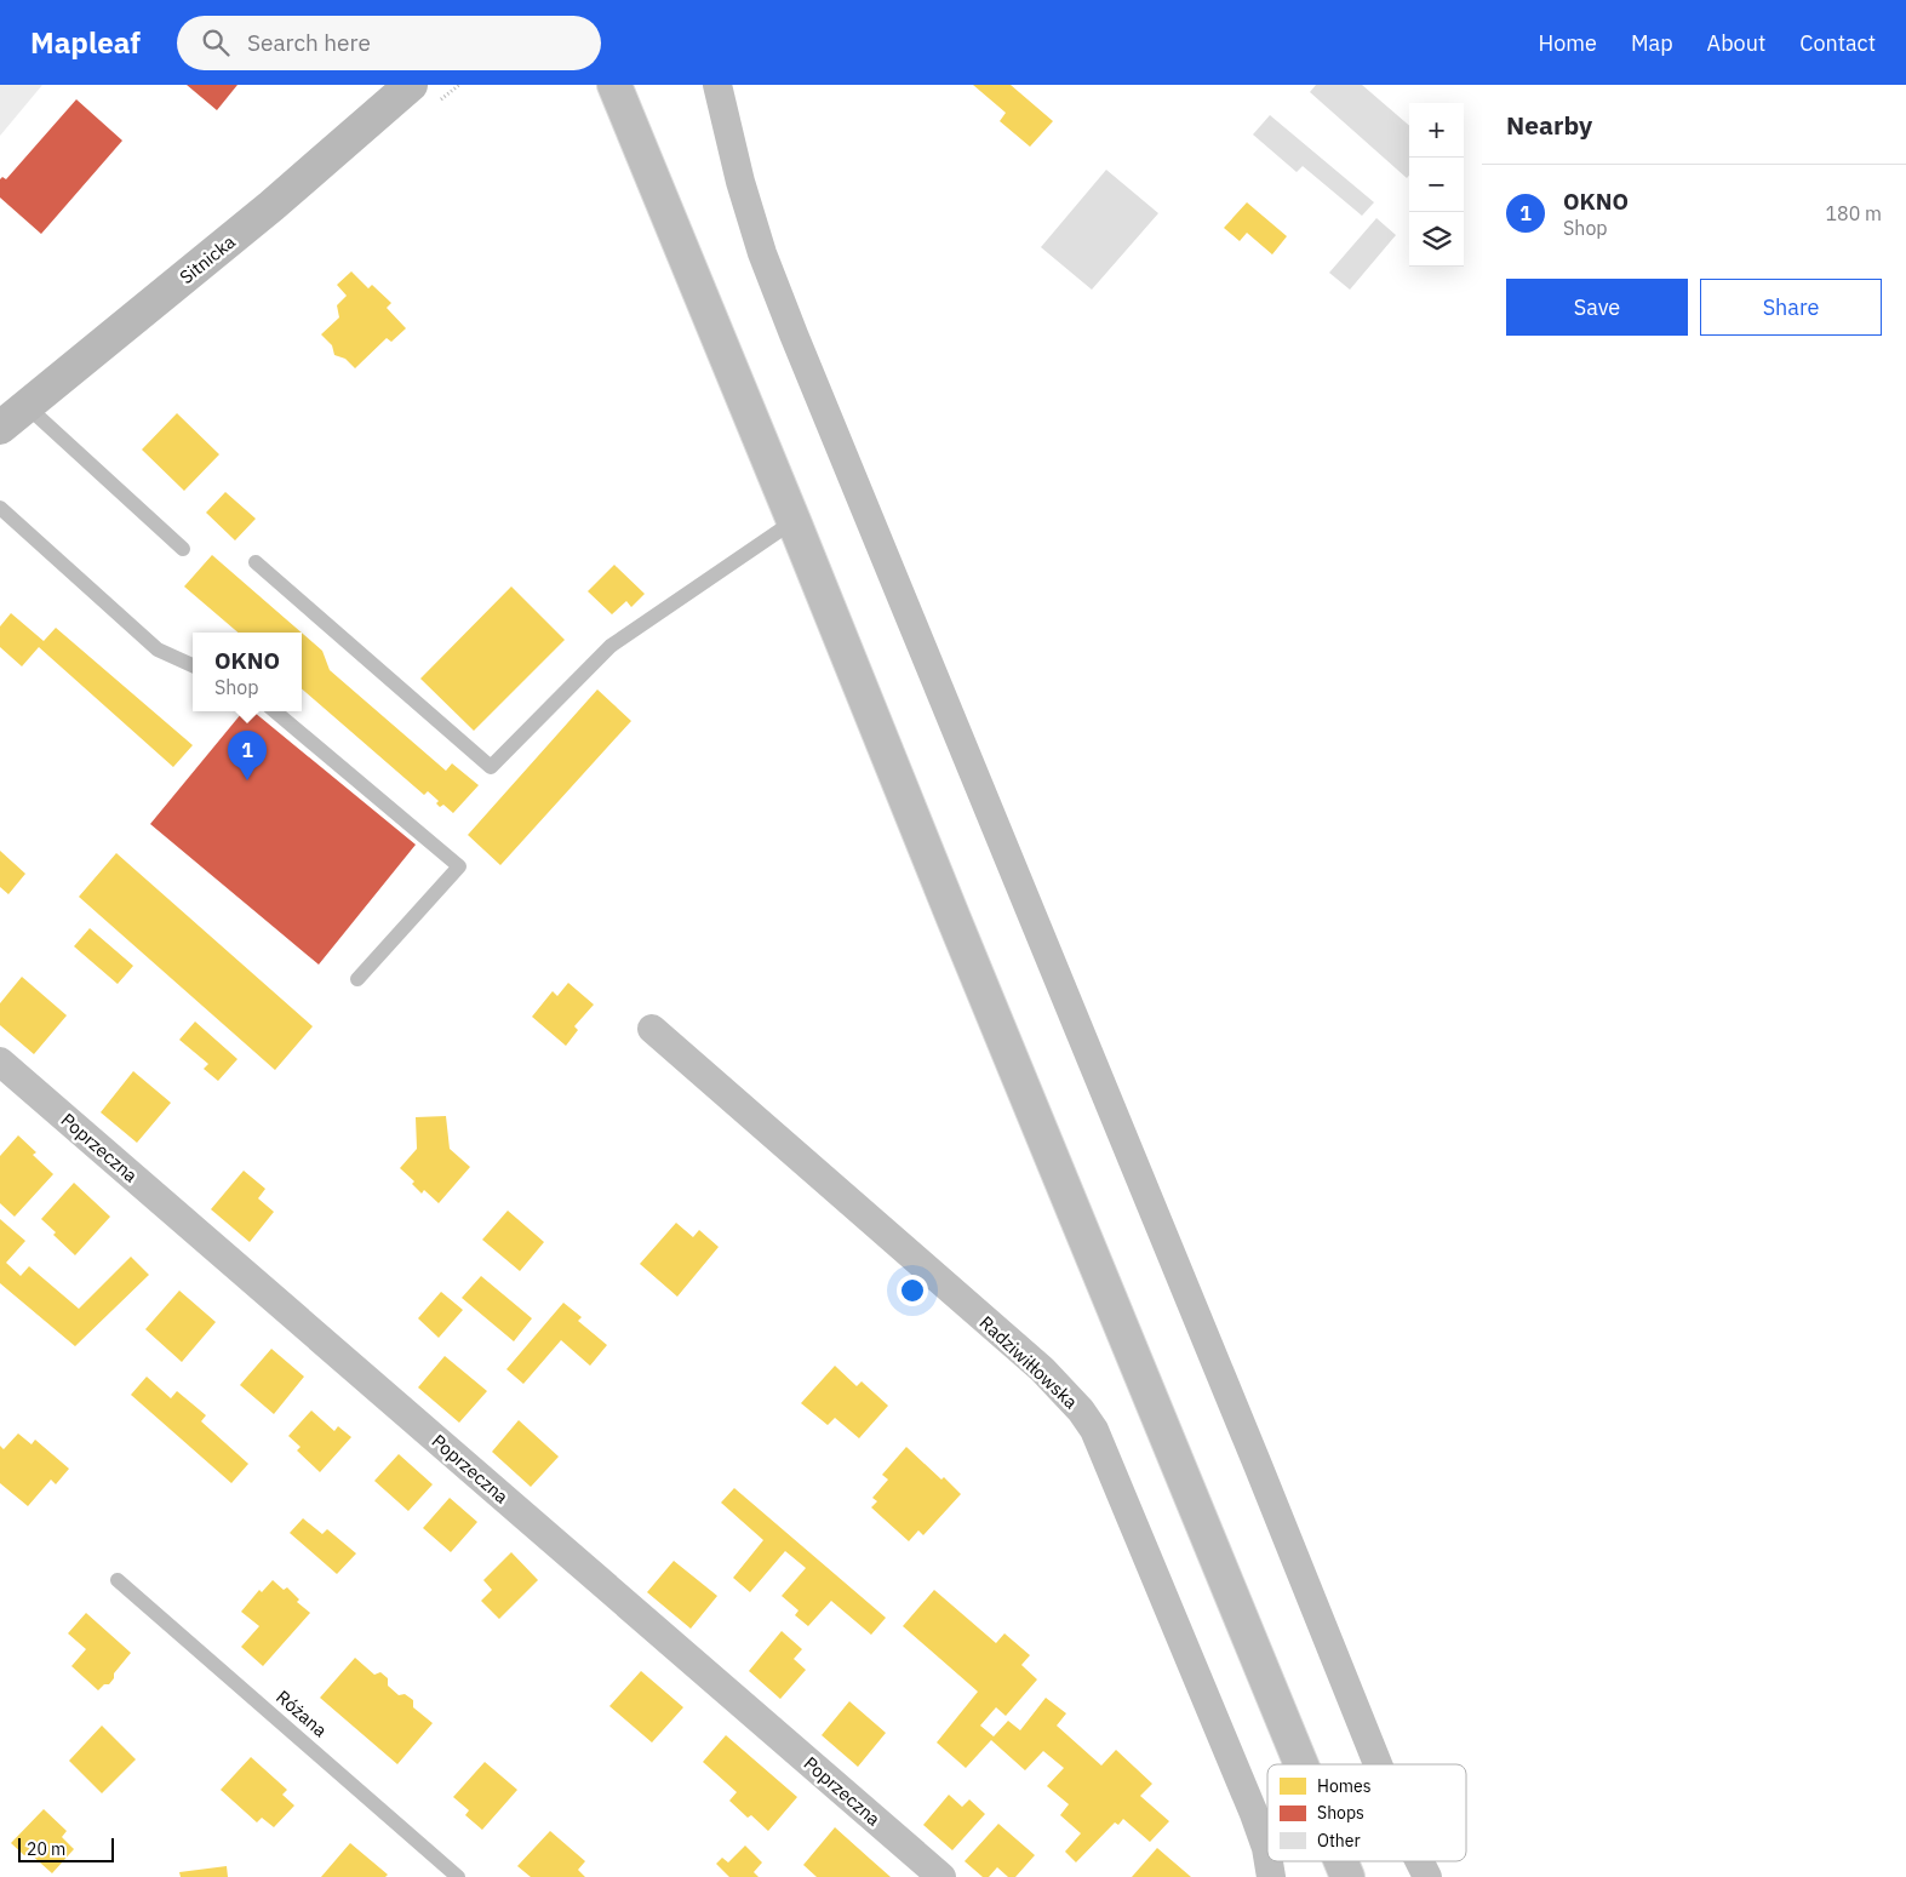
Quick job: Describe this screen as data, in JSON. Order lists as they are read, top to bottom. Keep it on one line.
{"streets":{"street":["Sitnicka","Poprzeczna","Radziwiłłowska"],"lane":["Różana"]},"legend":["Homes","Shops","Other"],"scale_bar":"20 m","page":{"header":"Mapleaf","search":"Search here","nav":["Home","Map","About","Contact"],"heading":"Nearby","map_buttons":["+","−"],"list":[{"mark":"1","name":"OKNO","note":"Shop","value":"180 m"}],"buttons":["Save","Share"],"popup":["OKNO","Shop"],"pins":"1","scale":"20 m"}}
